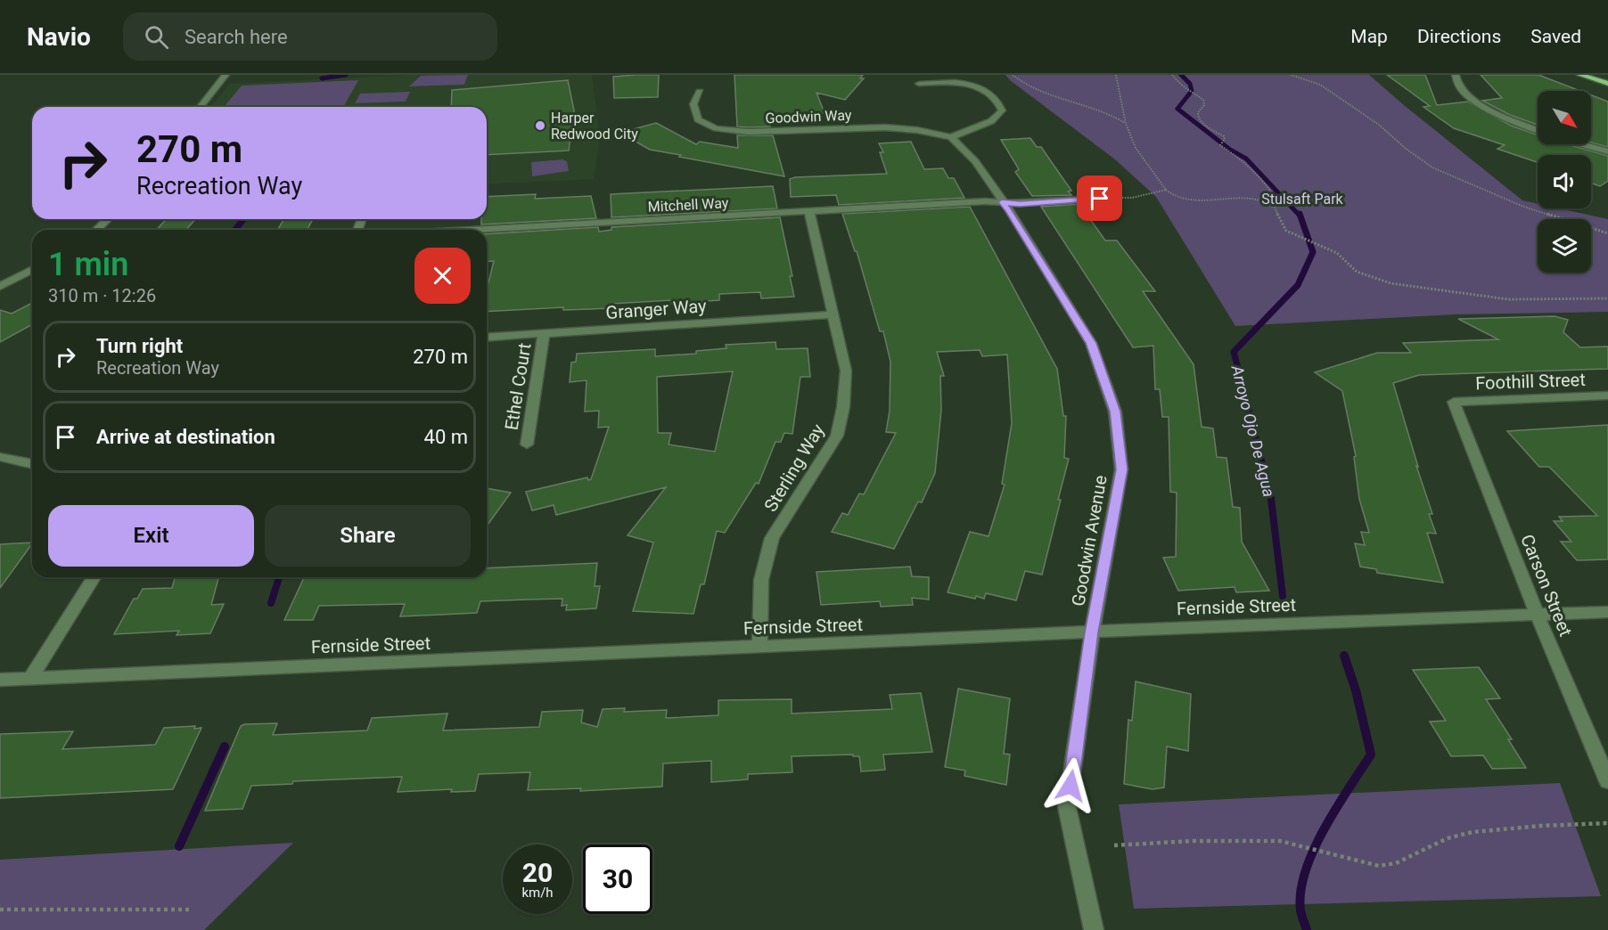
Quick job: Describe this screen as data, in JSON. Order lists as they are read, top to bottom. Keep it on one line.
{"streets":{"street":["Goodwin Way","Mitchell Way","Granger Way","Foothill Street","Ethel Court","Sterling Way","Goodwin Avenue","Carson Street","Fernside Street"]},"crossings":[["Goodwin Way","Goodwin Avenue"],["Mitchell Way","Sterling Way"],["Mitchell Way","Goodwin Avenue"],["Granger Way","Ethel Court"],["Granger Way","Sterling Way"],["Foothill Street","Carson Street"],["Sterling Way","Fernside Street"],["Goodwin Avenue","Fernside Street"],["Carson Street","Fernside Street"]],"water":["Arroyo Ojo De Agua"],"parks":["Stulsaft Park"],"places":["Harper Redwood City"],"north":"bottom right","page":{"header":"Navio","search":"Search here","nav":["Map","Directions","Saved"],"turn":["270 m","Recreation Way"],"heading":["1 min","310 m · 12:26"],"list":[{"name":"Turn right","note":"Recreation Way","value":"270 m"},{"name":"Arrive at destination","value":"40 m"}],"buttons":["Exit","Share"],"speed":"20 km/h","limit":"30"}}
